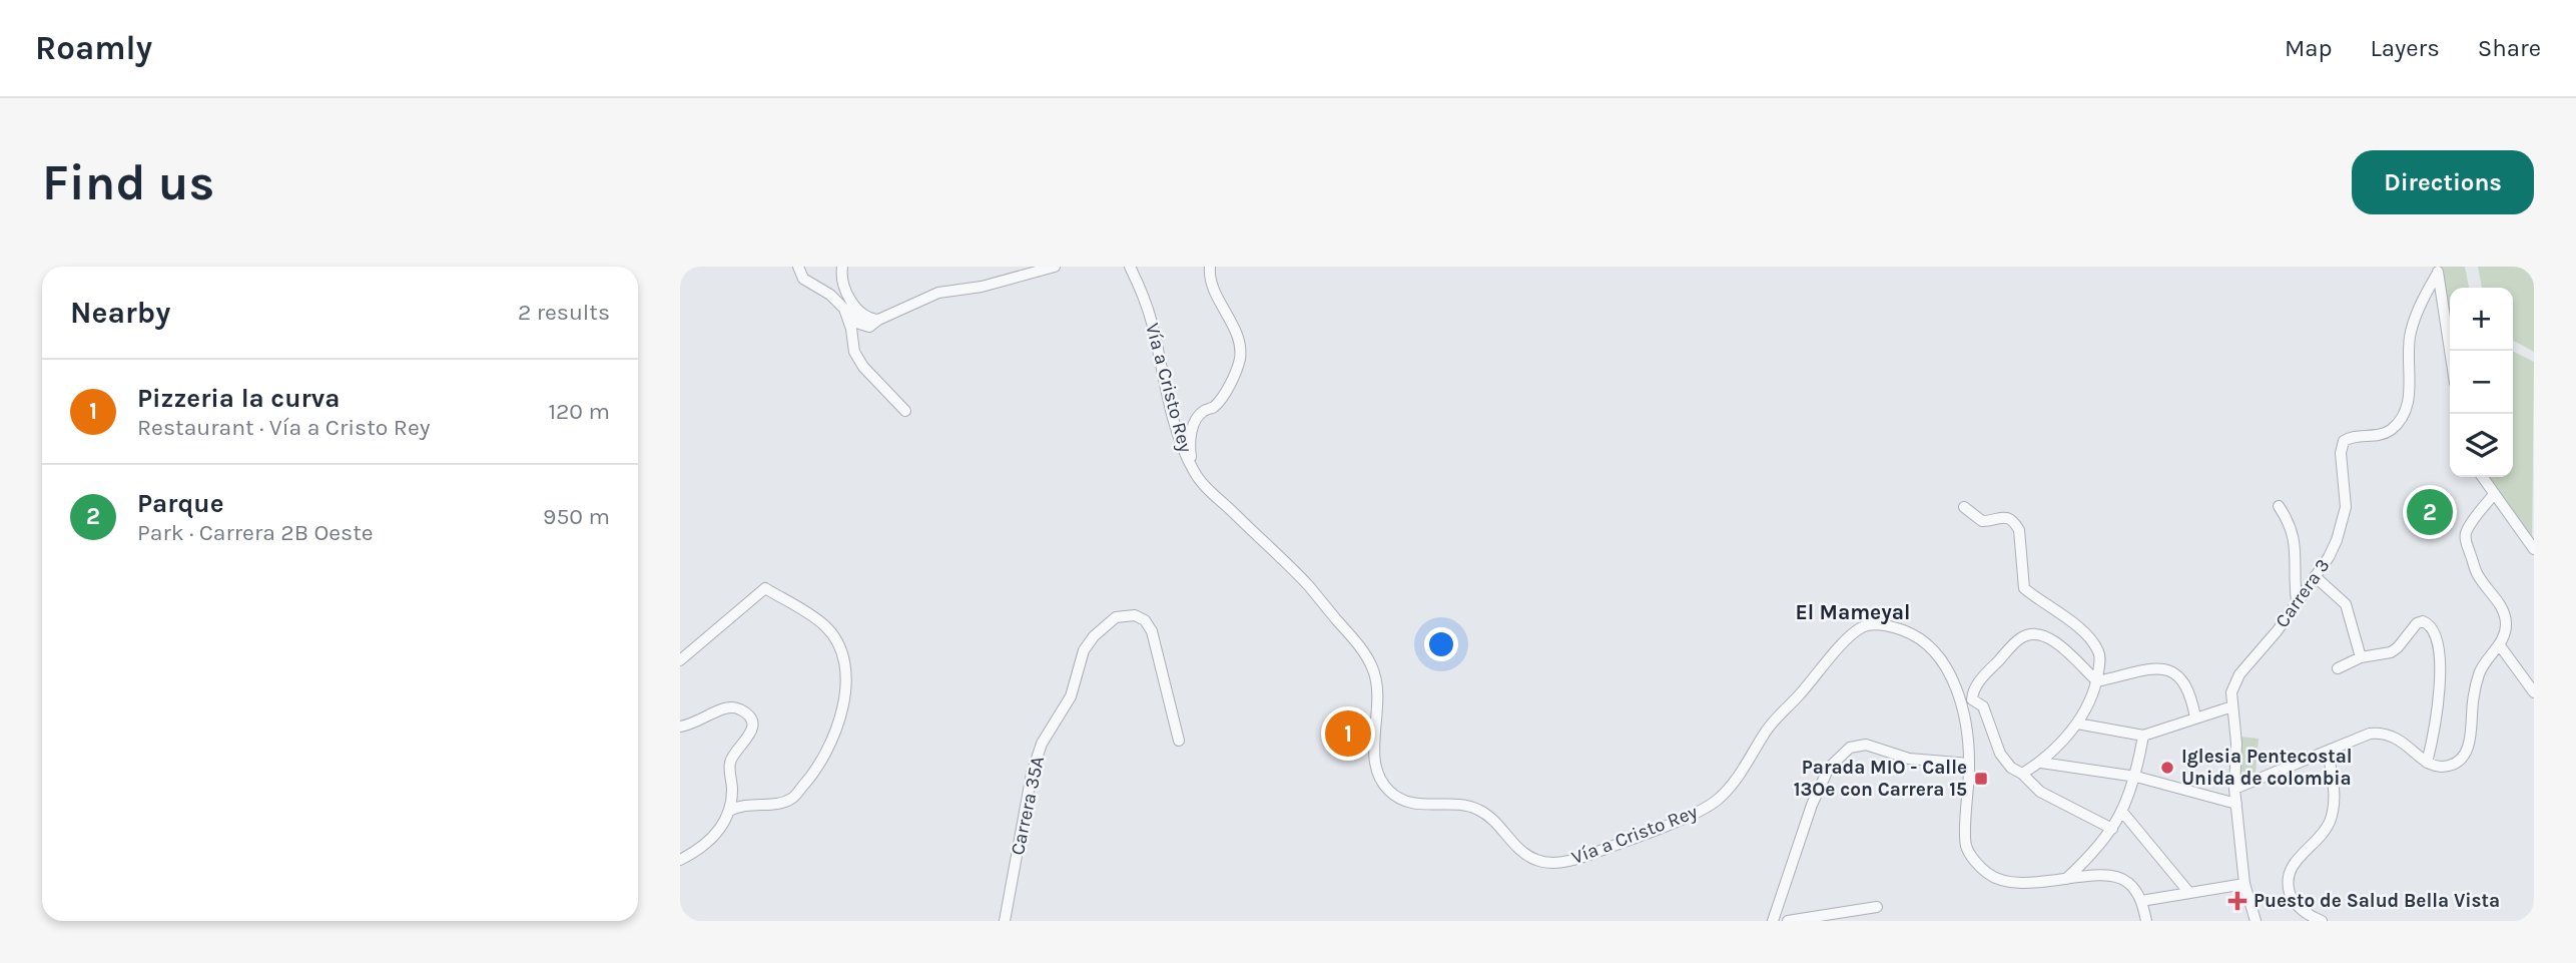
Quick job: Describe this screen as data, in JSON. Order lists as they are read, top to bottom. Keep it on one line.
{"streets":{"street":["Vía a Cristo Rey","Carrera 3","Carrera 35A"]},"districts":["El Mameyal"],"places":{"other":["Iglesia Pentecostal Unida de colombia"],"transit":["Parada MIO - Calle 13Oe con Carrera 15"],"health":["Puesto de Salud Bella Vista"]},"page":{"header":"Roamly","nav":["Map","Layers","Share"],"buttons":"Directions","title":"Find us","heading":["Nearby","2 results"],"map_buttons":["+","−"],"list":[{"mark":"1","name":"Pizzeria la curva","note":"Restaurant · Vía a Cristo Rey","value":"120 m"},{"mark":"2","name":"Parque","note":"Park · Carrera 2B Oeste","value":"950 m"}],"pins":["2","1"]}}
